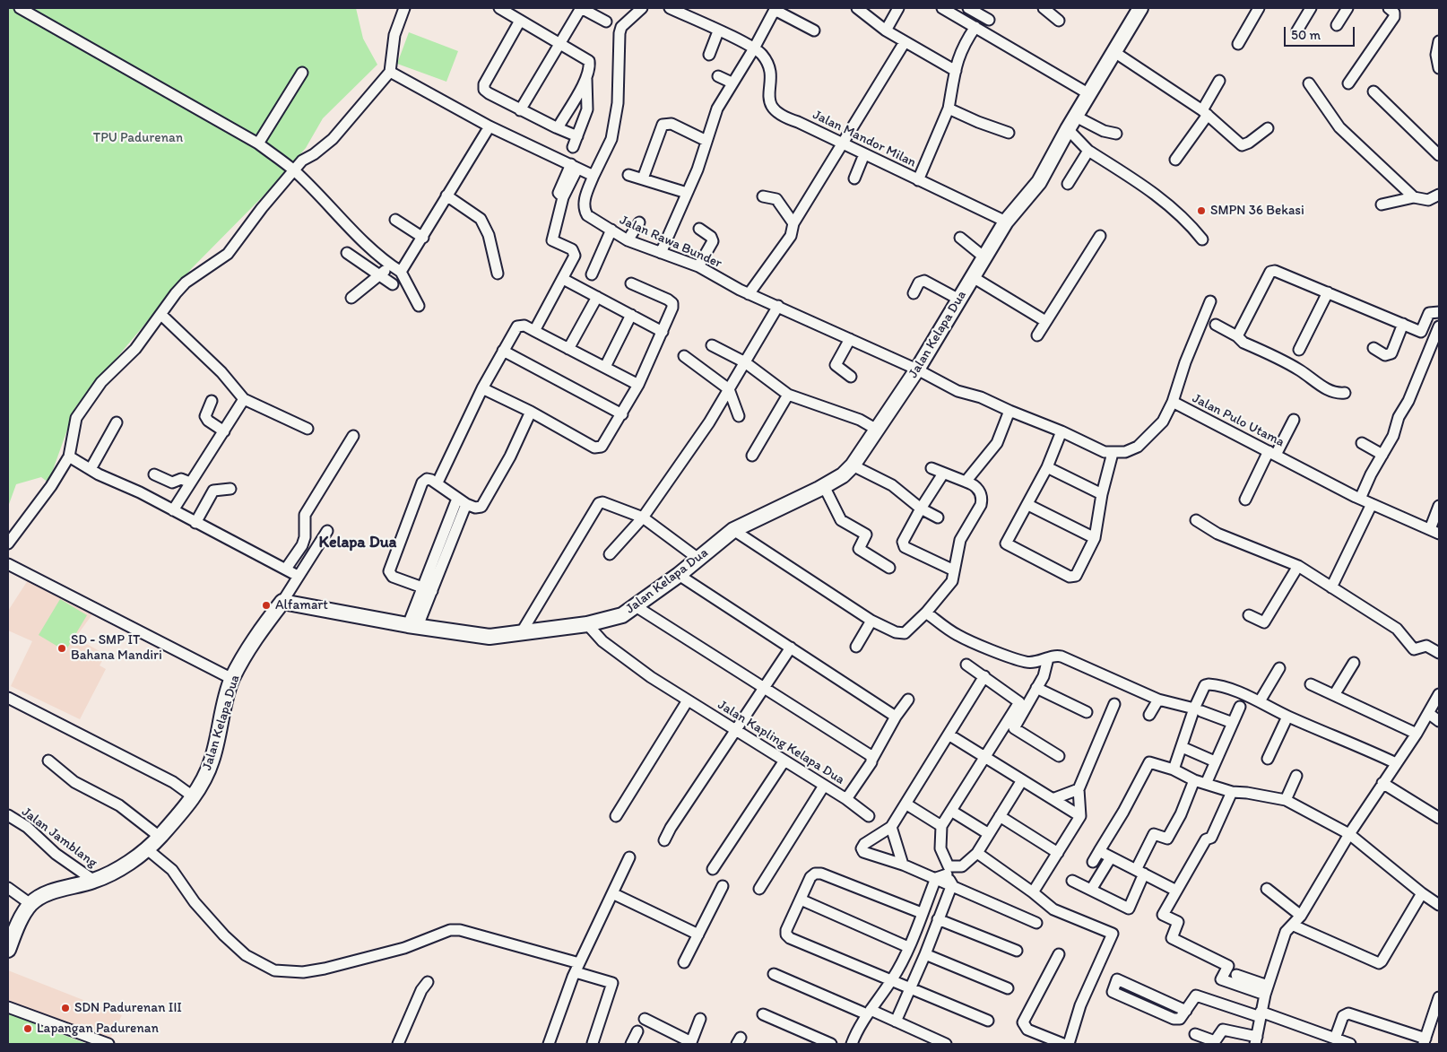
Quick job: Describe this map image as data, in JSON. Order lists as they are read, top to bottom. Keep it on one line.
{"streets":{"main road":["Jalan Kelapa Dua"],"street":["Jalan Mandor Milan","Jalan Rawa Bunder","Jalan Pulo Utama","Jalan Kapling Kelapa Dua","Jalan Jamblang"]},"crossings":[["Jalan Mandor Milan","Jalan Kelapa Dua"],["Jalan Rawa Bunder","Jalan Kelapa Dua"],["Jalan Kelapa Dua","Jalan Kapling Kelapa Dua"],["Jalan Kelapa Dua","Jalan Jamblang"]],"districts":["Kelapa Dua"],"parks":["TPU Padurenan"],"places":["SMPN 36 Bekasi","Alfamart","SD - SMP IT Bahana Mandiri","SDN Padurenan III","Lapangan Padurenan"],"scale_bar":"50 m"}
